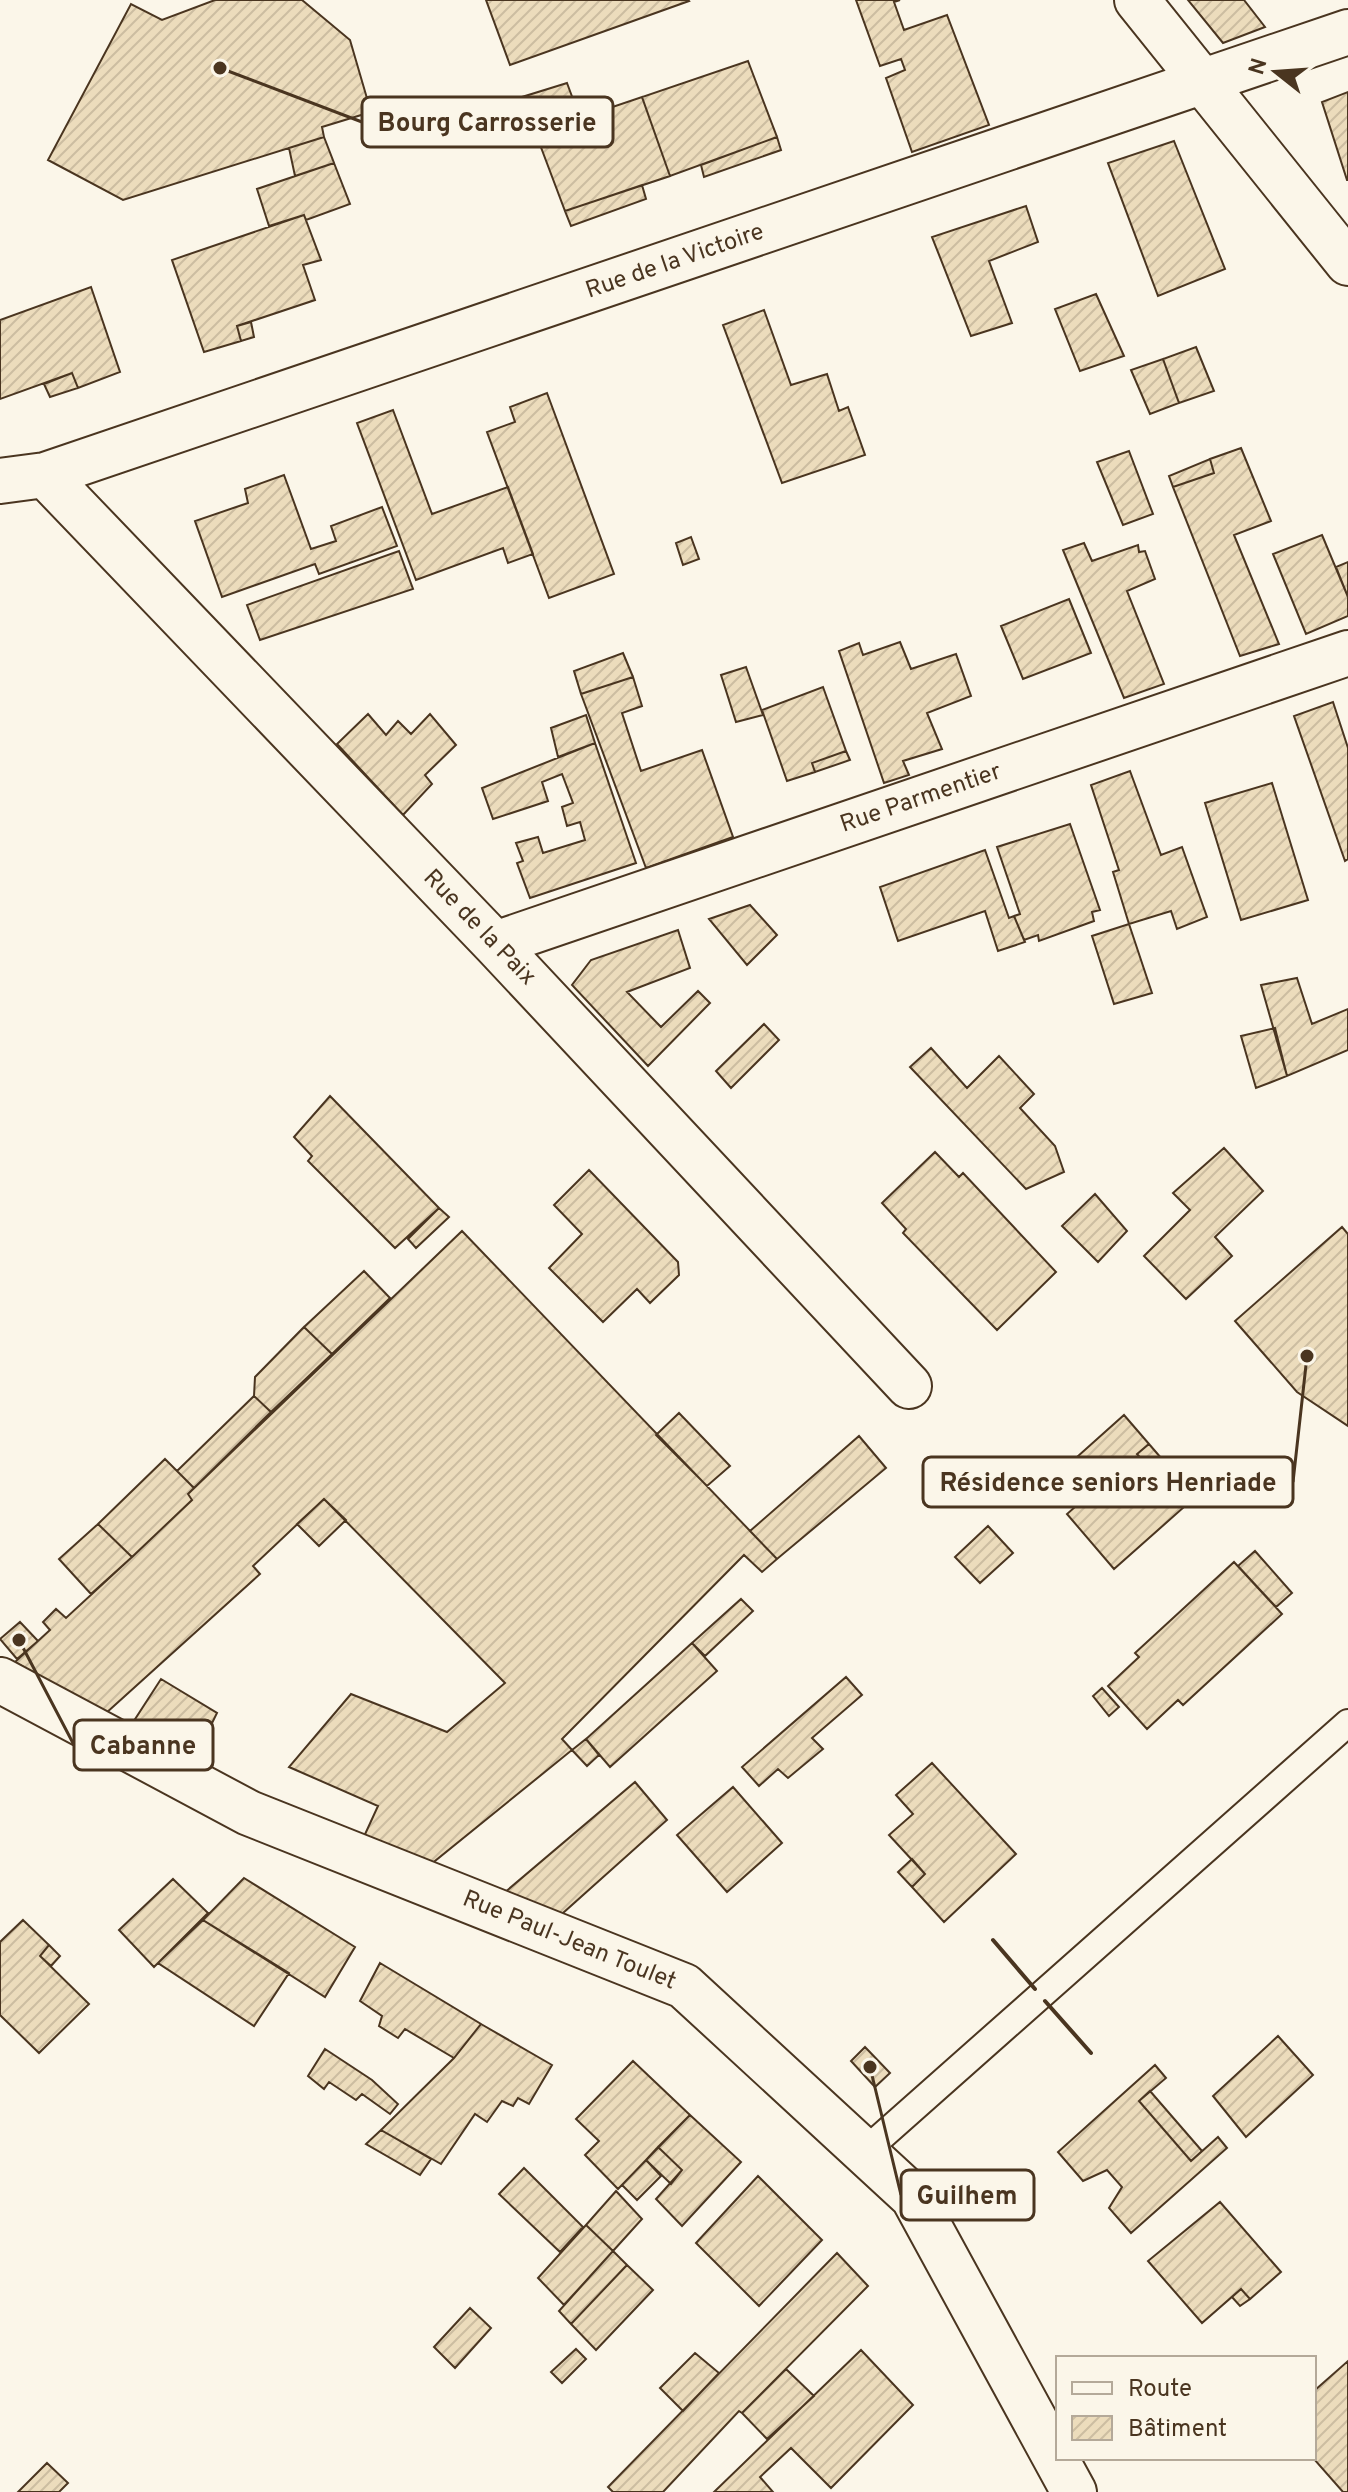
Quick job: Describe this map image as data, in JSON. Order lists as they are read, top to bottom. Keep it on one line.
{"streets":{"street":["Rue de la Victoire","Rue Parmentier","Rue de la Paix","Rue Paul-Jean Toulet"]},"crossings":[["Rue de la Victoire","Rue de la Paix"],["Rue Parmentier","Rue de la Paix"]],"places":["Bourg Carrosserie","Résidence seniors Henriade","Cabanne","Guilhem"],"legend":["Route","Bâtiment"],"north":"left"}
